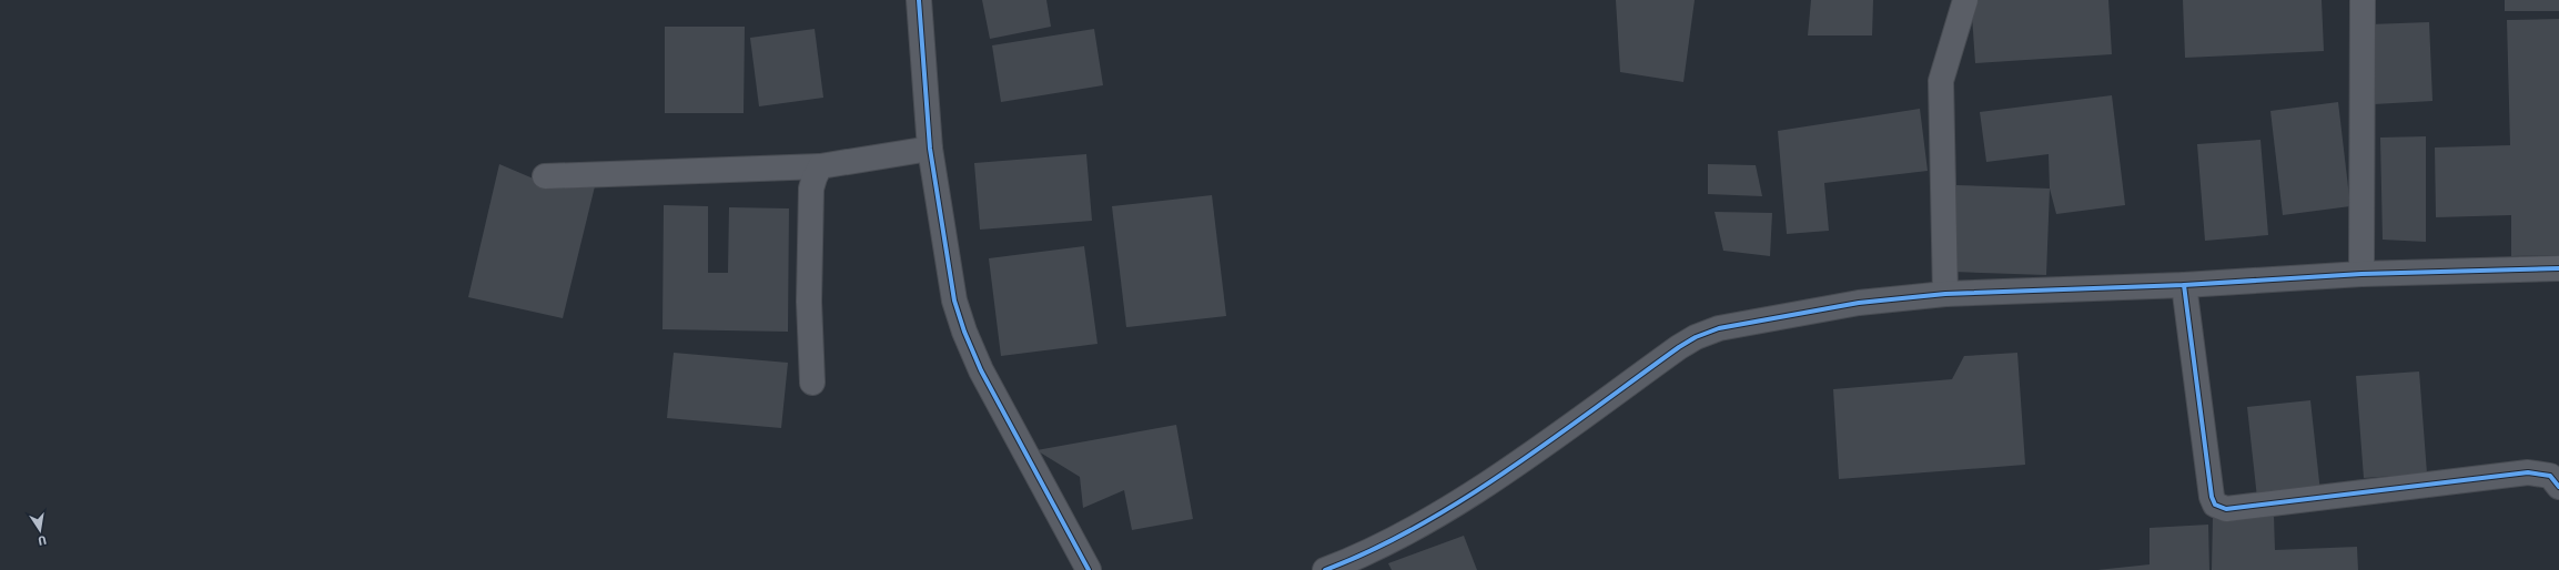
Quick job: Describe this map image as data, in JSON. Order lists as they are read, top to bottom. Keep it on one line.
{"north":"bottom"}
